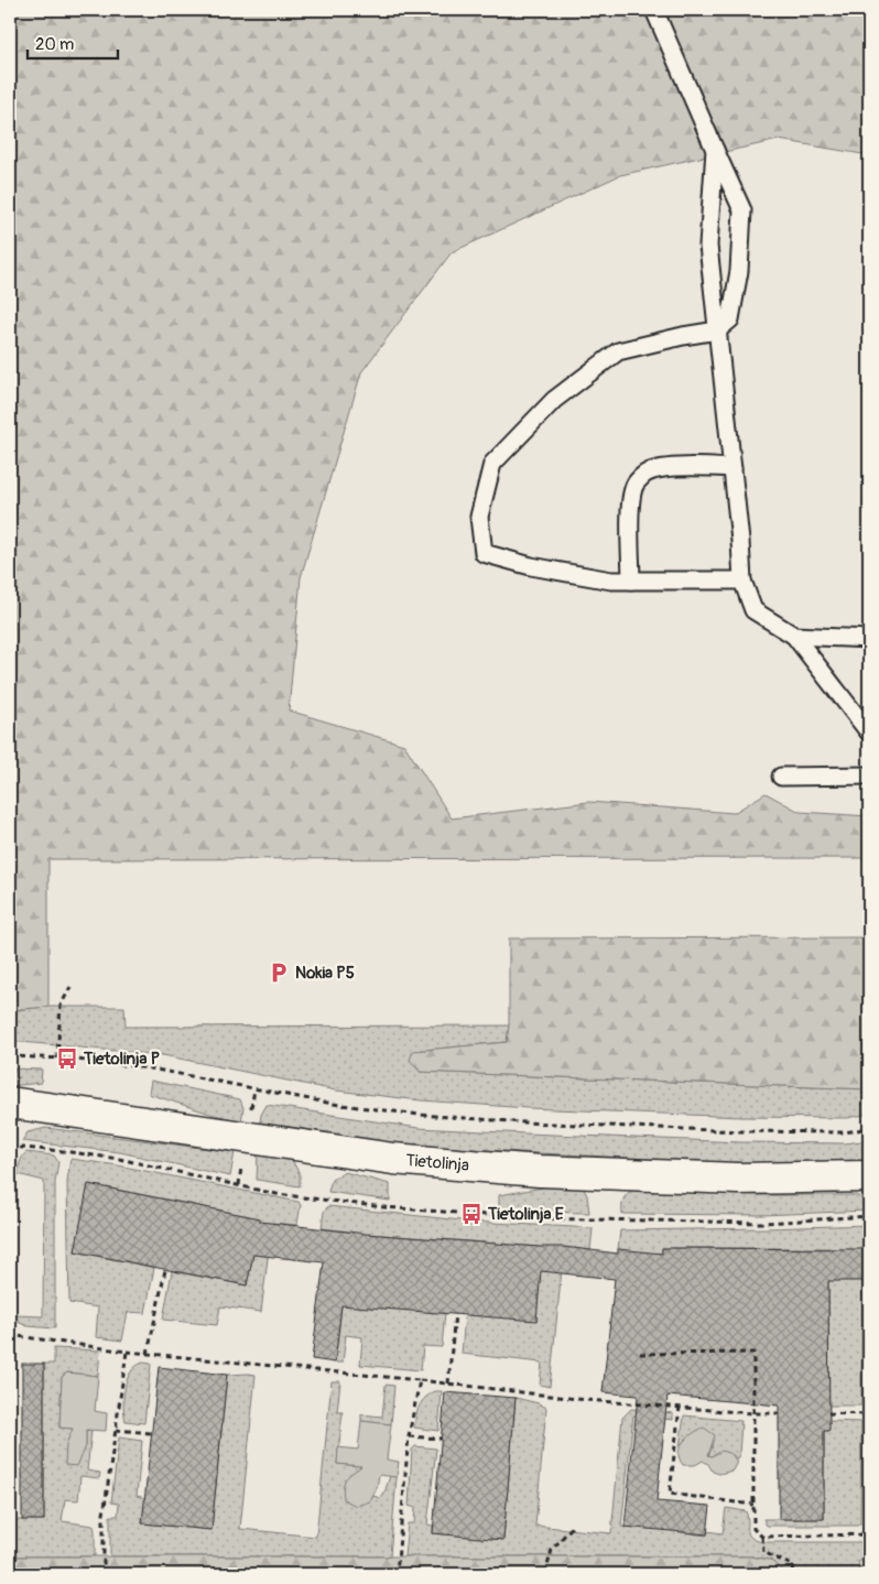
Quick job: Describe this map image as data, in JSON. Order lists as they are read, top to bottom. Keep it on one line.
{"streets":{"street":["Tietolinja"]},"places":{"parking":["Nokia P5"],"bus stop":["Tietolinja P","Tietolinja E"]},"scale_bar":"20 m"}
